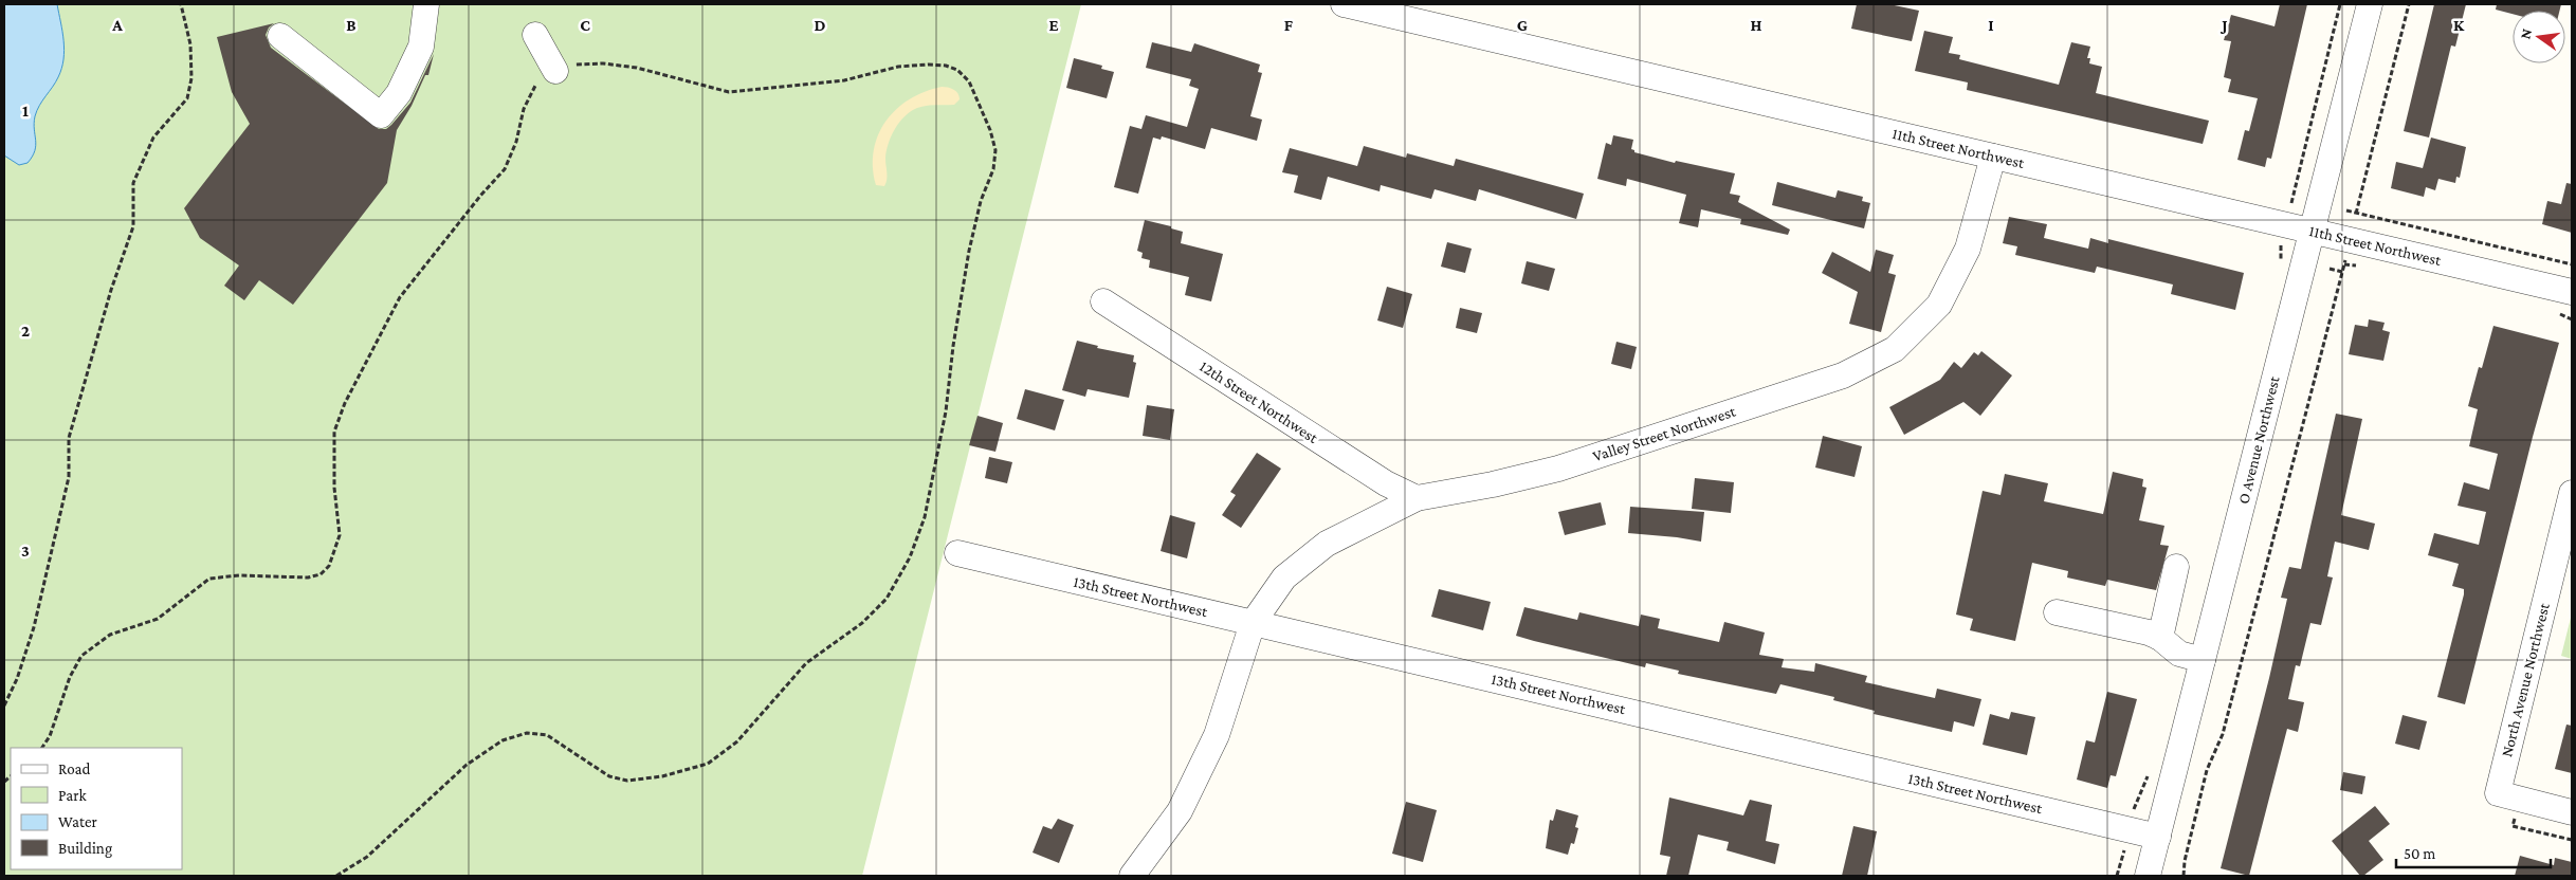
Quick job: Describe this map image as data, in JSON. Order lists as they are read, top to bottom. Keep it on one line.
{"streets":{"street":["11th Street Northwest","12th Street Northwest","Valley Street Northwest","O Avenue Northwest","13th Street Northwest","North Avenue Northwest"]},"crossings":[["11th Street Northwest","Valley Street Northwest"],["11th Street Northwest","O Avenue Northwest"],["12th Street Northwest","Valley Street Northwest"],["Valley Street Northwest","13th Street Northwest"],["O Avenue Northwest","13th Street Northwest"]],"legend":["Road","Park","Water","Building"],"scale_bar":"50 m","north":"left","grid":{"columns":["A","B","C","D","E","F","G","H","I","J","K"],"rows":["1","2","3"]}}
